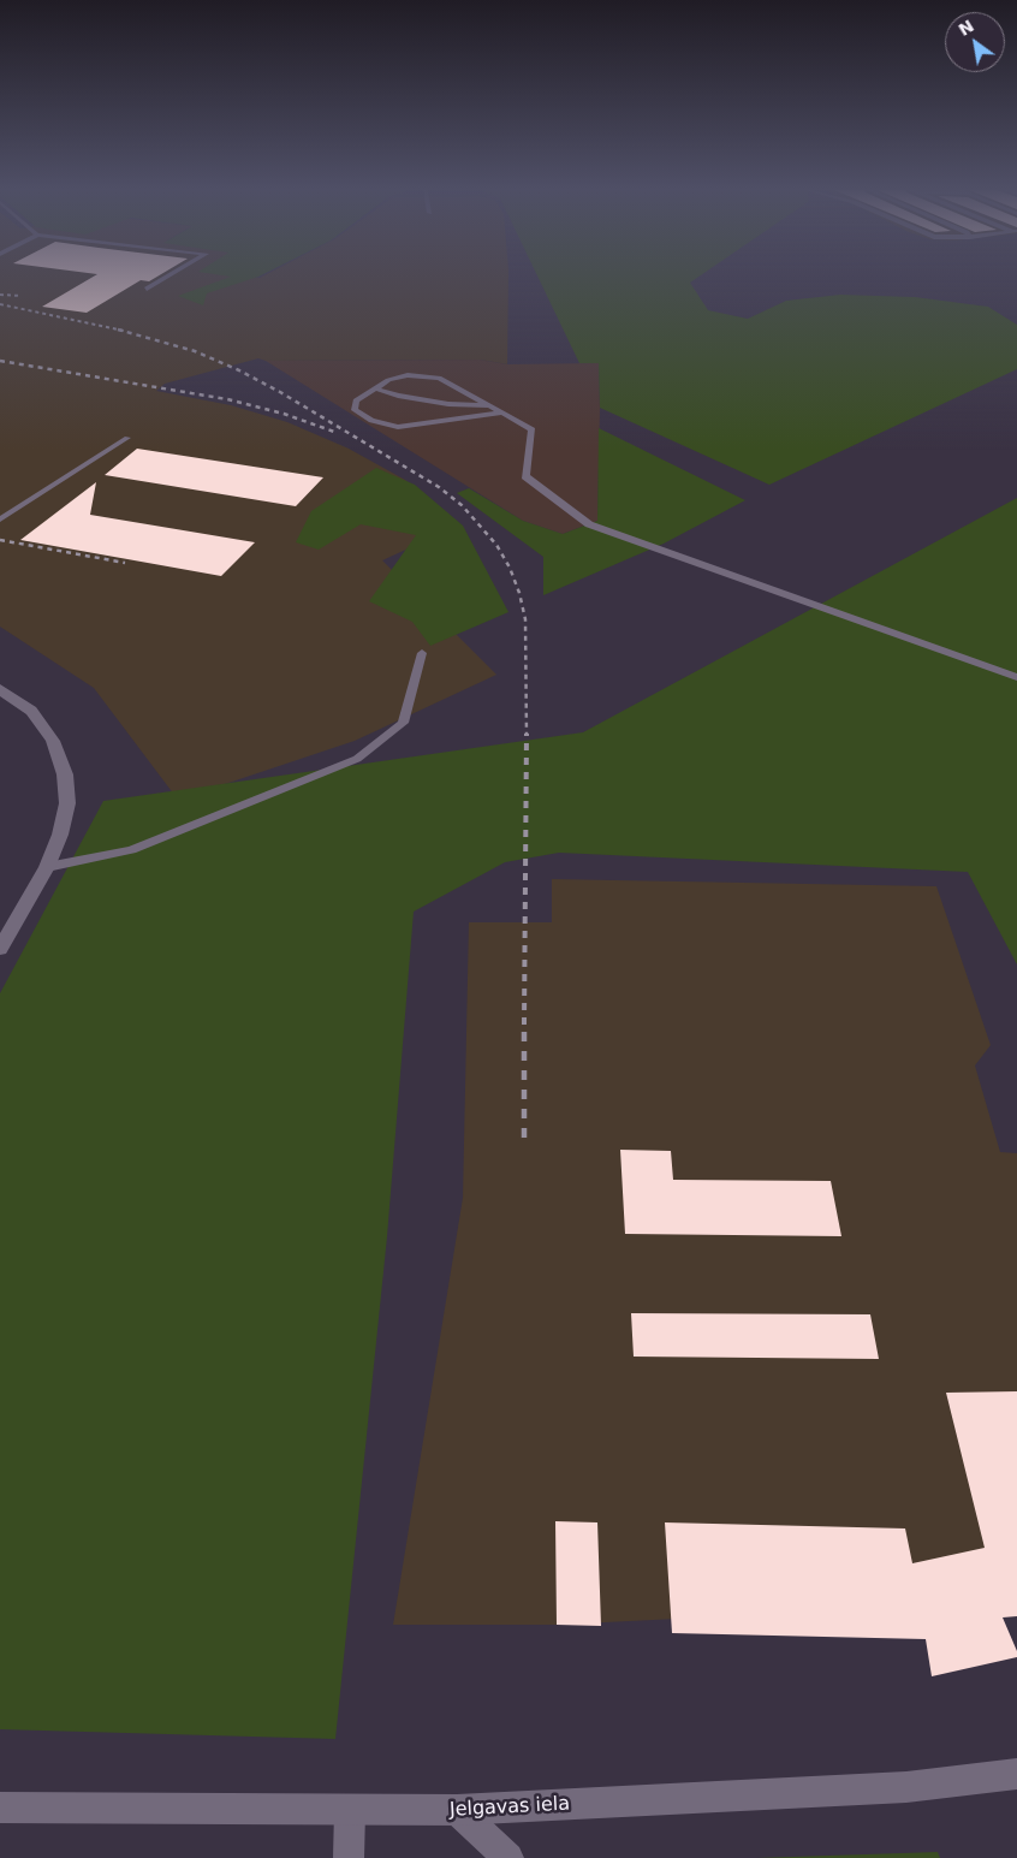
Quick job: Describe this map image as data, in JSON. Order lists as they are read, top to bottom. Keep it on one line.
{"streets":{"street":["Jelgavas iela"]},"north":"top left"}
